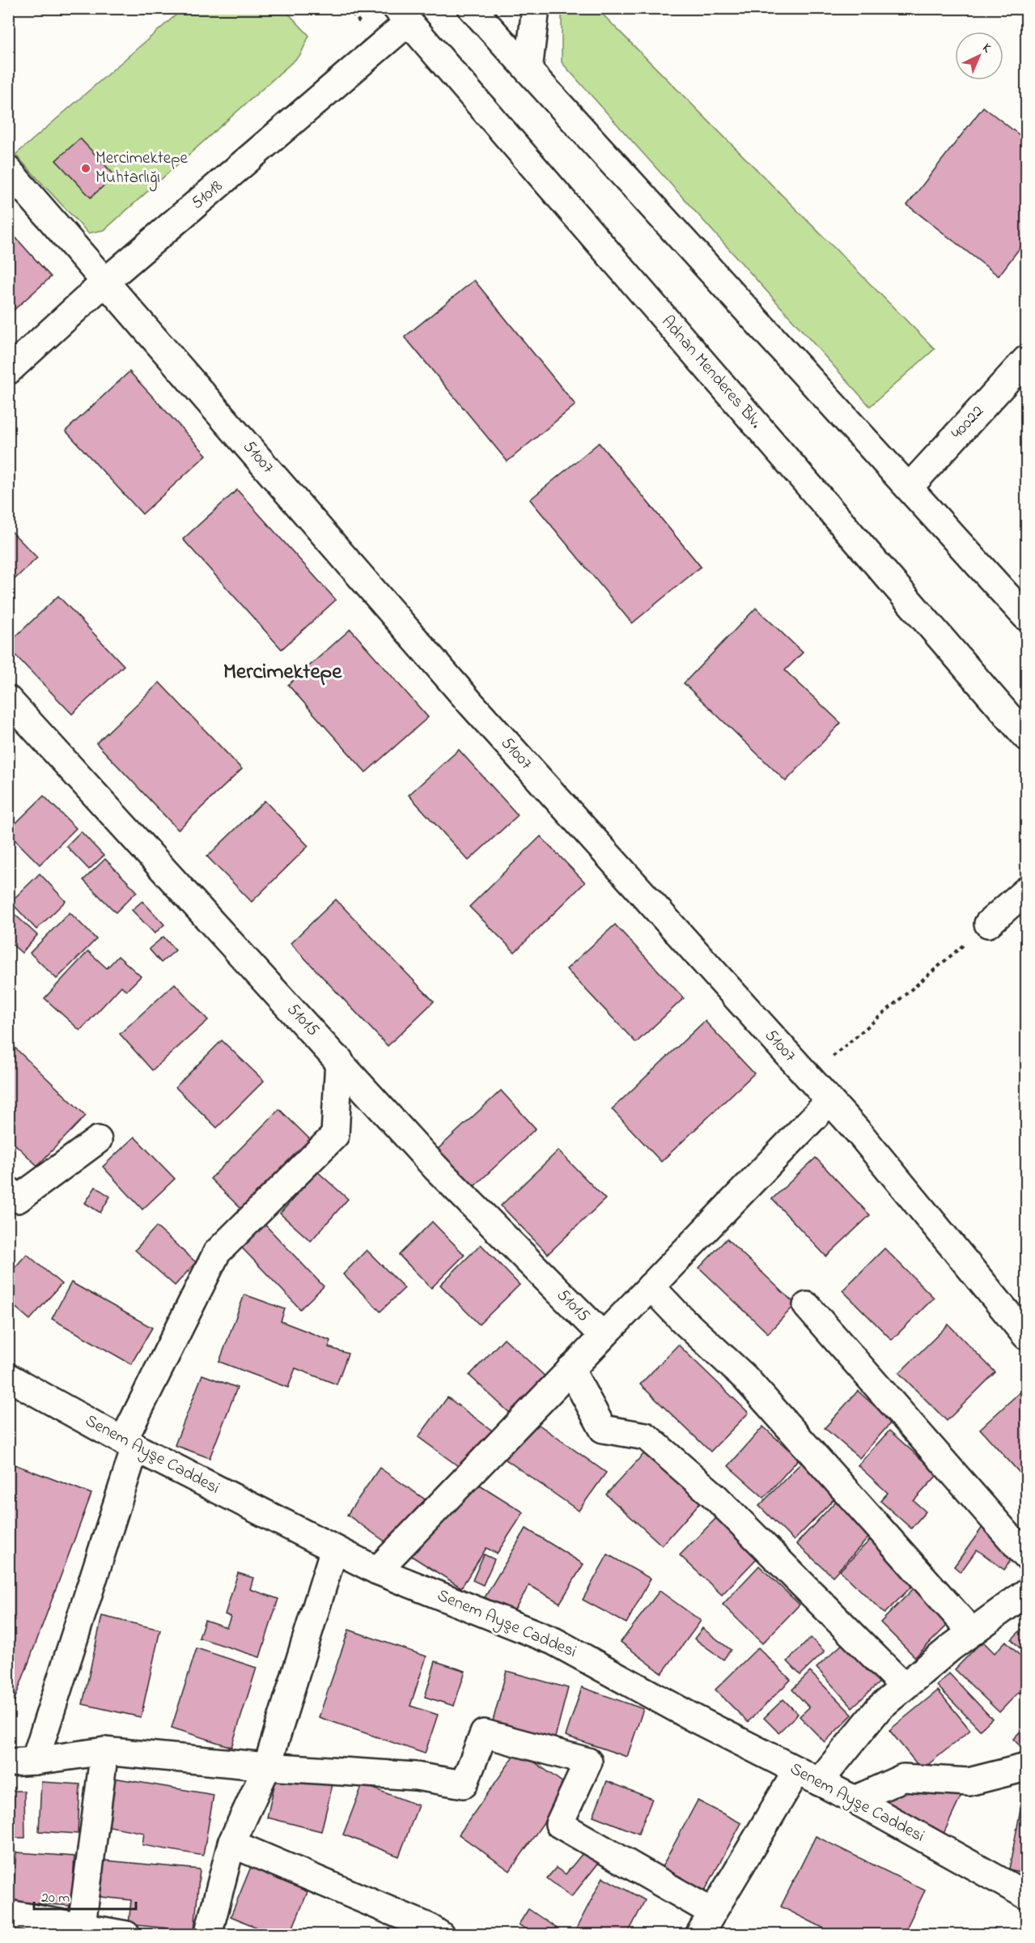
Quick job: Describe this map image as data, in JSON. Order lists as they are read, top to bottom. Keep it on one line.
{"streets":{"street":["51018","Adnan Menderes Blv.","40022","51007","51015","Senem Ayşe Caddesi"]},"crossings":[["51018","Adnan Menderes Blv."],["51018","51007"]],"districts":["Mercimektepe"],"places":["Mercimektepe Muhtarlığı"],"scale_bar":"20 m","north":"top right"}
